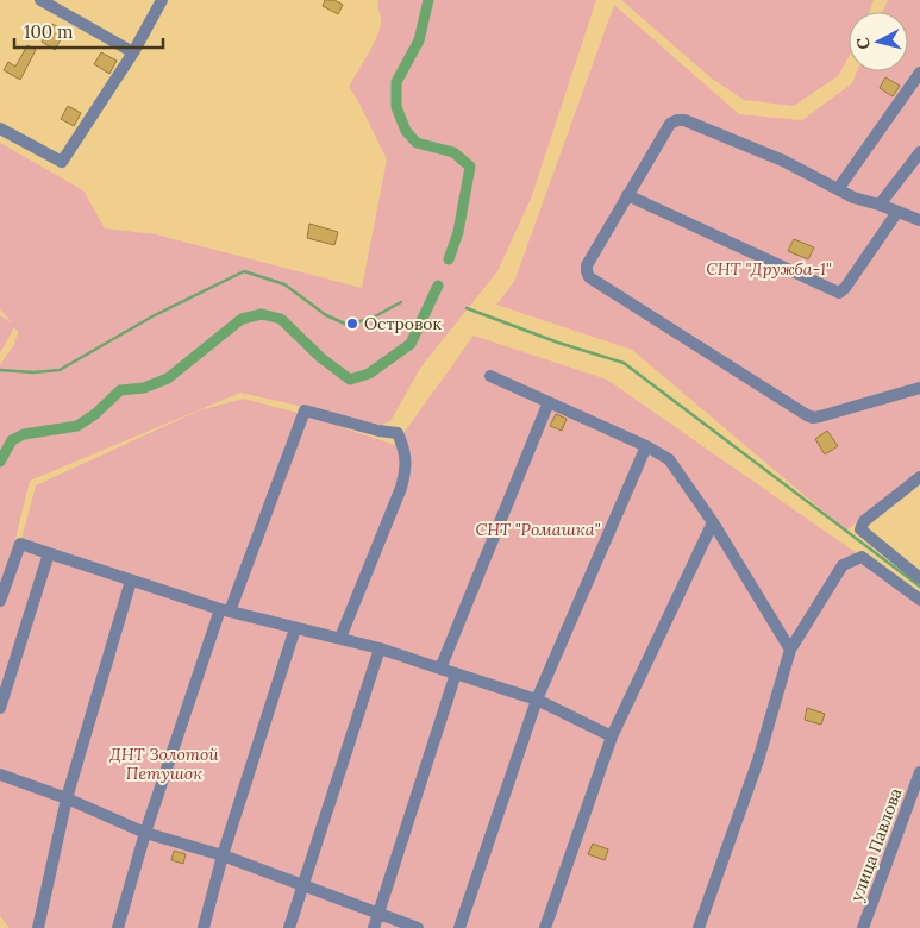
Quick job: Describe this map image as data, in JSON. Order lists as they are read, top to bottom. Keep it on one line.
{"streets":{"street":["улица Павлова"]},"parks":["СНТ \"Дружба-1\"","СНТ \"Ромашка\"","ДНТ Золотой Петушок"],"places":["Островок"],"scale_bar":"100 m","north":"left"}
